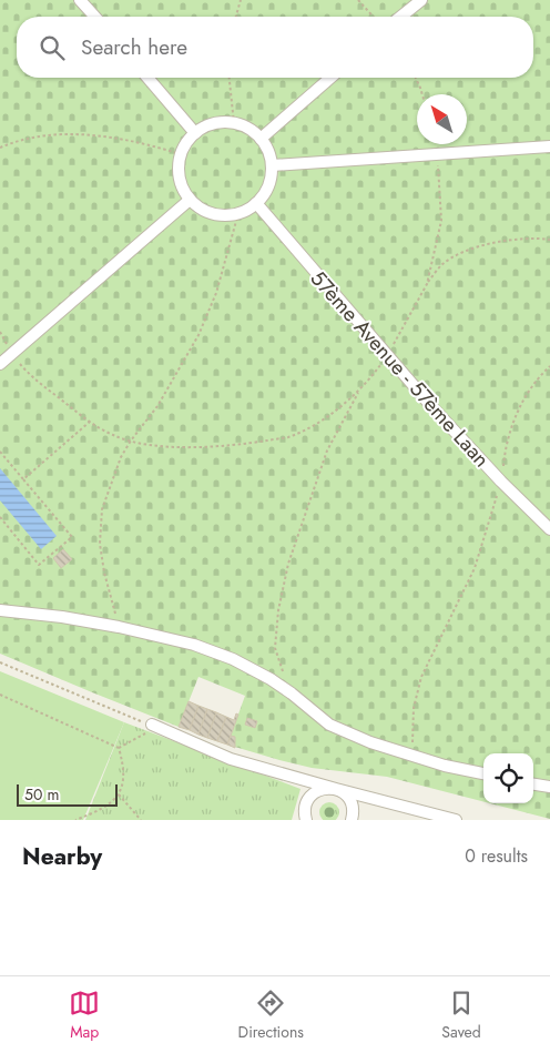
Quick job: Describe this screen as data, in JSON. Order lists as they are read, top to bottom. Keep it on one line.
{"streets":{"street":["57ème Avenue - 57ème Laan"]},"scale_bar":"50 m","north":"top left","page":{"search":"Search here","scale":"50 m","heading":["Nearby","0 results"],"nav":["Map","Directions","Saved"]}}
